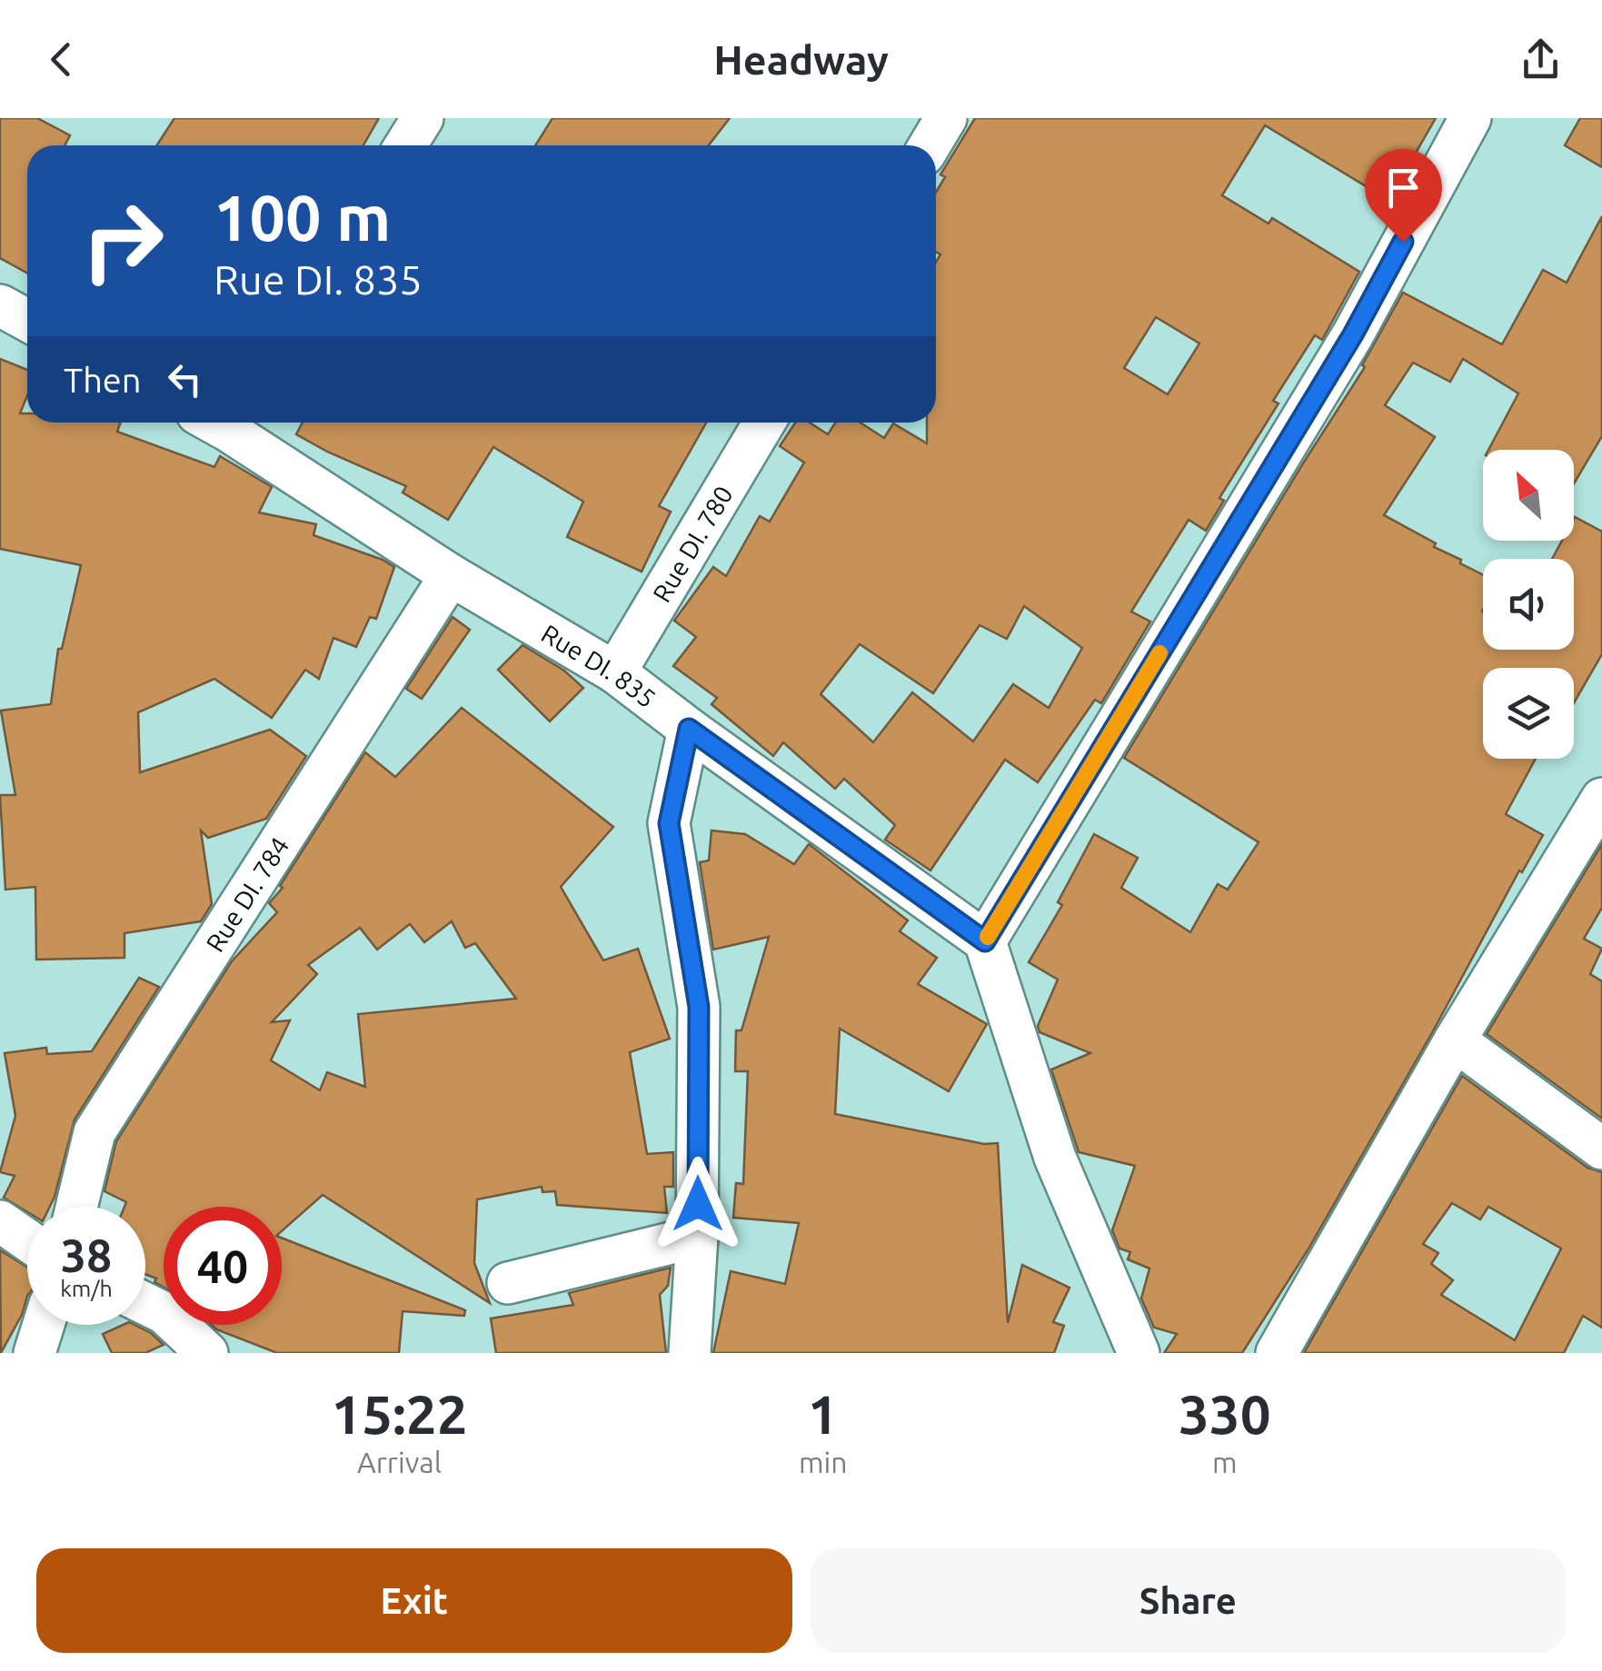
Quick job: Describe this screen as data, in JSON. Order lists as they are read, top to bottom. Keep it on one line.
{"streets":{"street":["Rue DI. 780","Rue DI. 835","Rue DI. 784"]},"crossings":[["Rue DI. 780","Rue DI. 835"],["Rue DI. 835","Rue DI. 784"]],"north":"top left","page":{"header":"Headway","turn":["100 m","Rue DI. 835"],"then":"Then","speed":"38 km/h","limit":"40","eta":["15:22","Arrival","1","min","330","m"],"buttons":["Exit","Share"]}}
